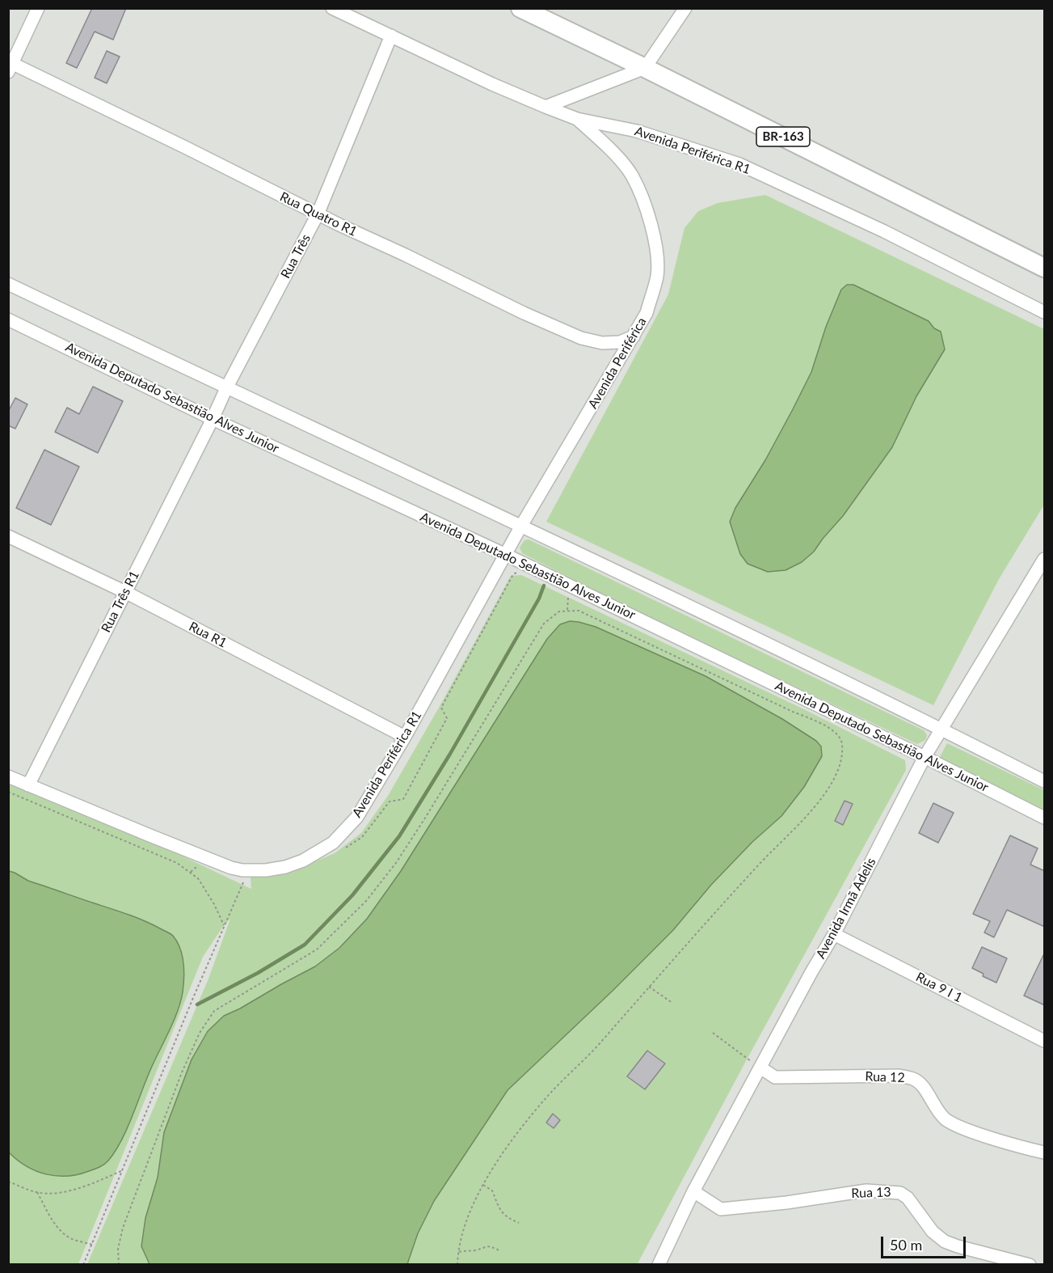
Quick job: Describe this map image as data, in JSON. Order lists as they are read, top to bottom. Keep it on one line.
{"streets":{"highway":["BR-163"],"street":["Avenida Periférica R1","Rua Quatro R1","Rua Três","Avenida Periférica","Avenida Deputado Sebastião Alves Junior","Rua Três R1","Rua R1","Avenida Irmã Adelis","Rua 9 I 1","Rua 12","Rua 13"]},"crossings":[["Avenida Periférica R1","Rua Três"],["Avenida Periférica R1","Avenida Periférica"],["Avenida Periférica R1","Avenida Deputado Sebastião Alves Junior"],["Avenida Periférica R1","Rua Três R1"],["Avenida Periférica R1","Rua R1"],["Rua Quatro R1","Rua Três"],["Rua Quatro R1","Avenida Periférica"],["Rua Três","Avenida Deputado Sebastião Alves Junior"],["Rua Três","Rua Três R1"],["Avenida Periférica","Avenida Deputado Sebastião Alves Junior"],["Avenida Deputado Sebastião Alves Junior","Rua Três R1"],["Avenida Deputado Sebastião Alves Junior","Avenida Irmã Adelis"],["Rua Três R1","Rua R1"],["Avenida Irmã Adelis","Rua 9 I 1"],["Avenida Irmã Adelis","Rua 12"],["Avenida Irmã Adelis","Rua 13"]],"scale_bar":"50 m"}
